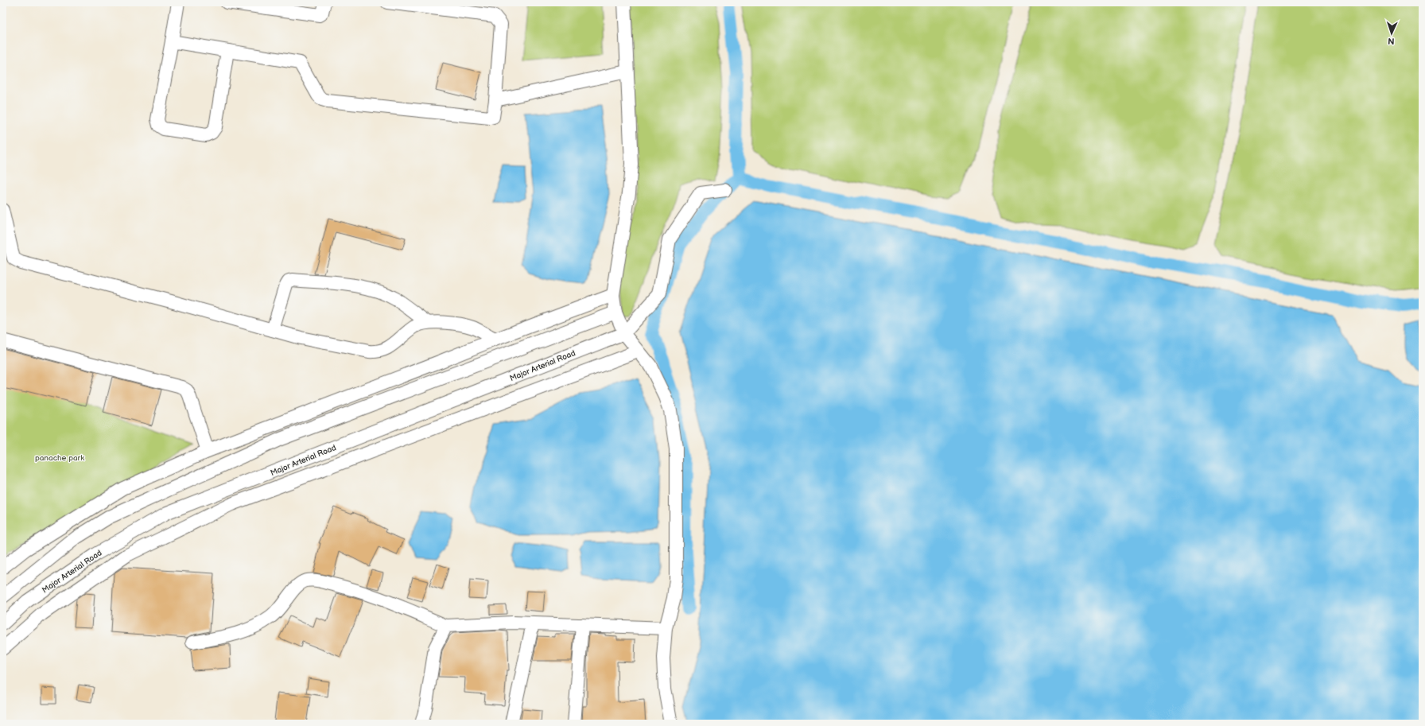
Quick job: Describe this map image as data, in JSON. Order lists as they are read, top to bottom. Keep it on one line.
{"streets":{"street":["Major Arterial Road"]},"parks":["panache park"],"north":"bottom"}
